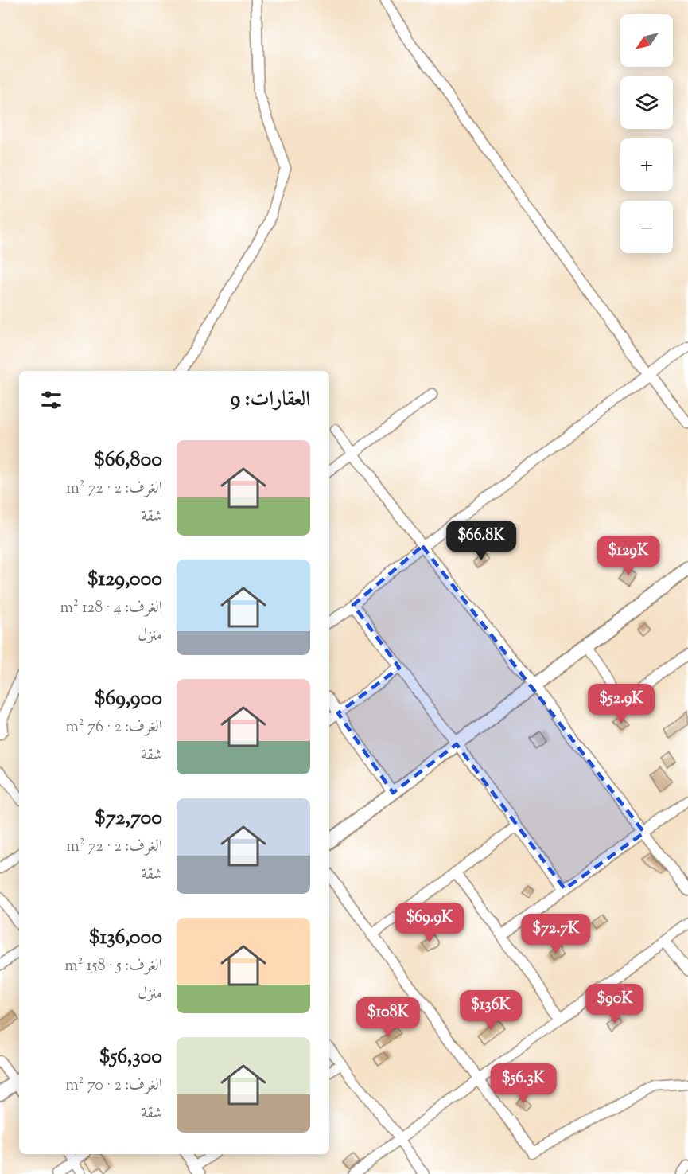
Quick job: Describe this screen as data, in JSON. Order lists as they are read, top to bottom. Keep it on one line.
{"north":"bottom left","page":{"map_buttons":["+","−"],"heading":"العقارات: 9","list":[{"name":"$66,800","note":"الغرف: 2 · 72 m² · شقة"},{"name":"$129,000","note":"الغرف: 4 · 128 m² · منزل"},{"name":"$69,900","note":"الغرف: 2 · 76 m² · شقة"},{"name":"$72,700","note":"الغرف: 2 · 72 m² · شقة"},{"name":"$136,000","note":"الغرف: 5 · 158 m² · منزل"},{"name":"$56,300","note":"الغرف: 2 · 70 m² · شقة"}],"price":["$66.8K","$129K","$52.9K","$69.9K","$72.7K","$90K","$136K","$108K","$56.3K"]}}
